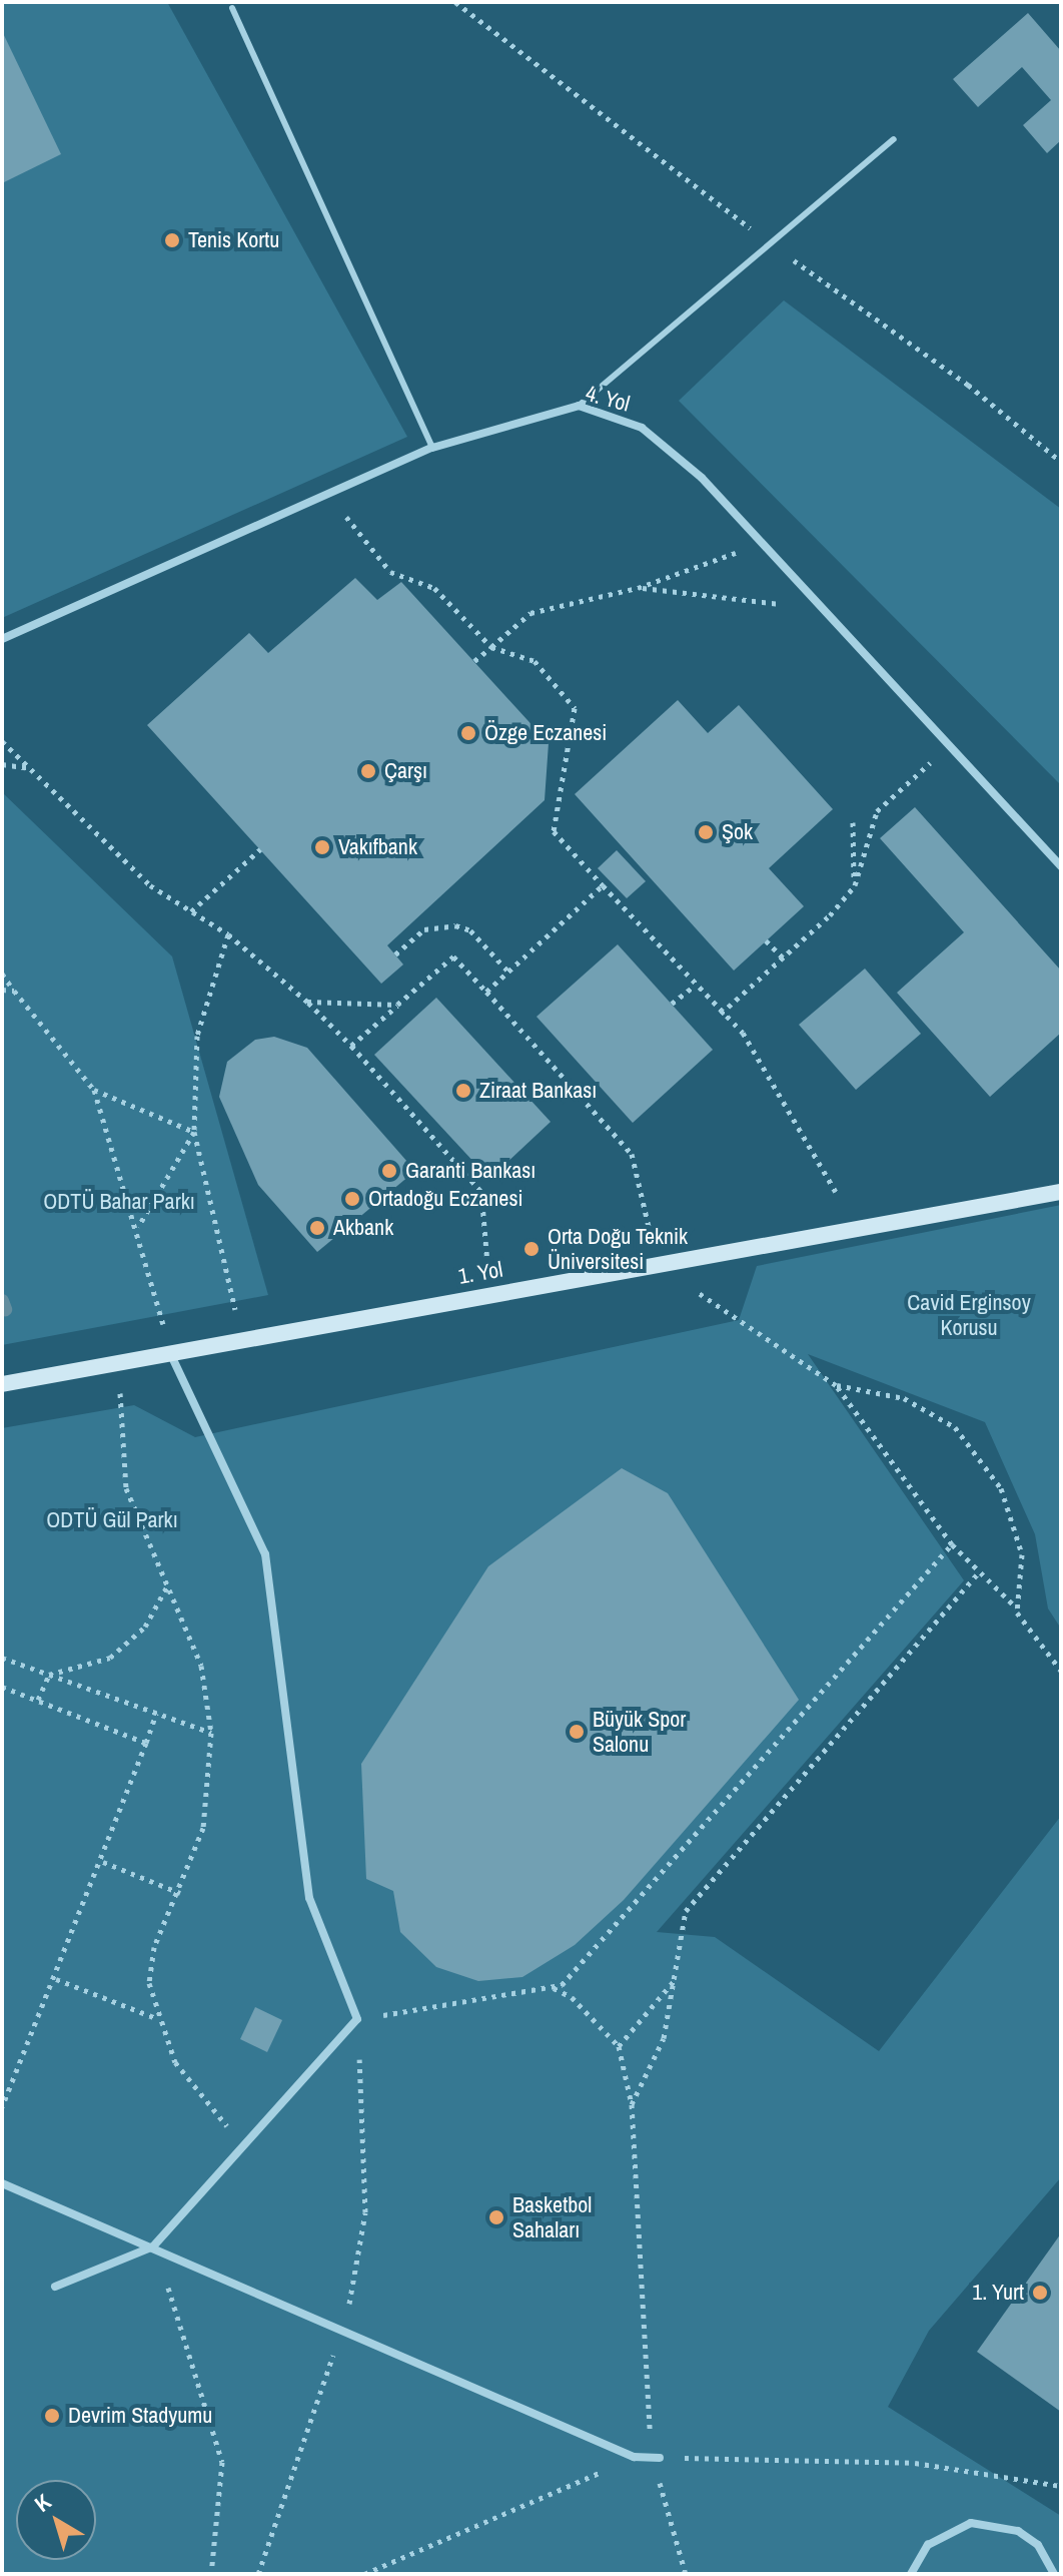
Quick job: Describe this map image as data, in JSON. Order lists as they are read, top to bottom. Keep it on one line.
{"streets":{"street":["4. Yol","1. Yol"]},"parks":["ODTÜ Bahar Parkı","Cavid Erginsoy Korusu","ODTÜ Gül Parkı"],"places":["Tenis Kortu","Özge Eczanesi","Çarşı","Şok","Vakıfbank","Ziraat Bankası","Garanti Bankası","Ortadoğu Eczanesi","Akbank","Orta Doğu Teknik Üniversitesi","Büyük Spor Salonu","Basketbol Sahaları","1. Yurt","Devrim Stadyumu"],"north":"top left"}
